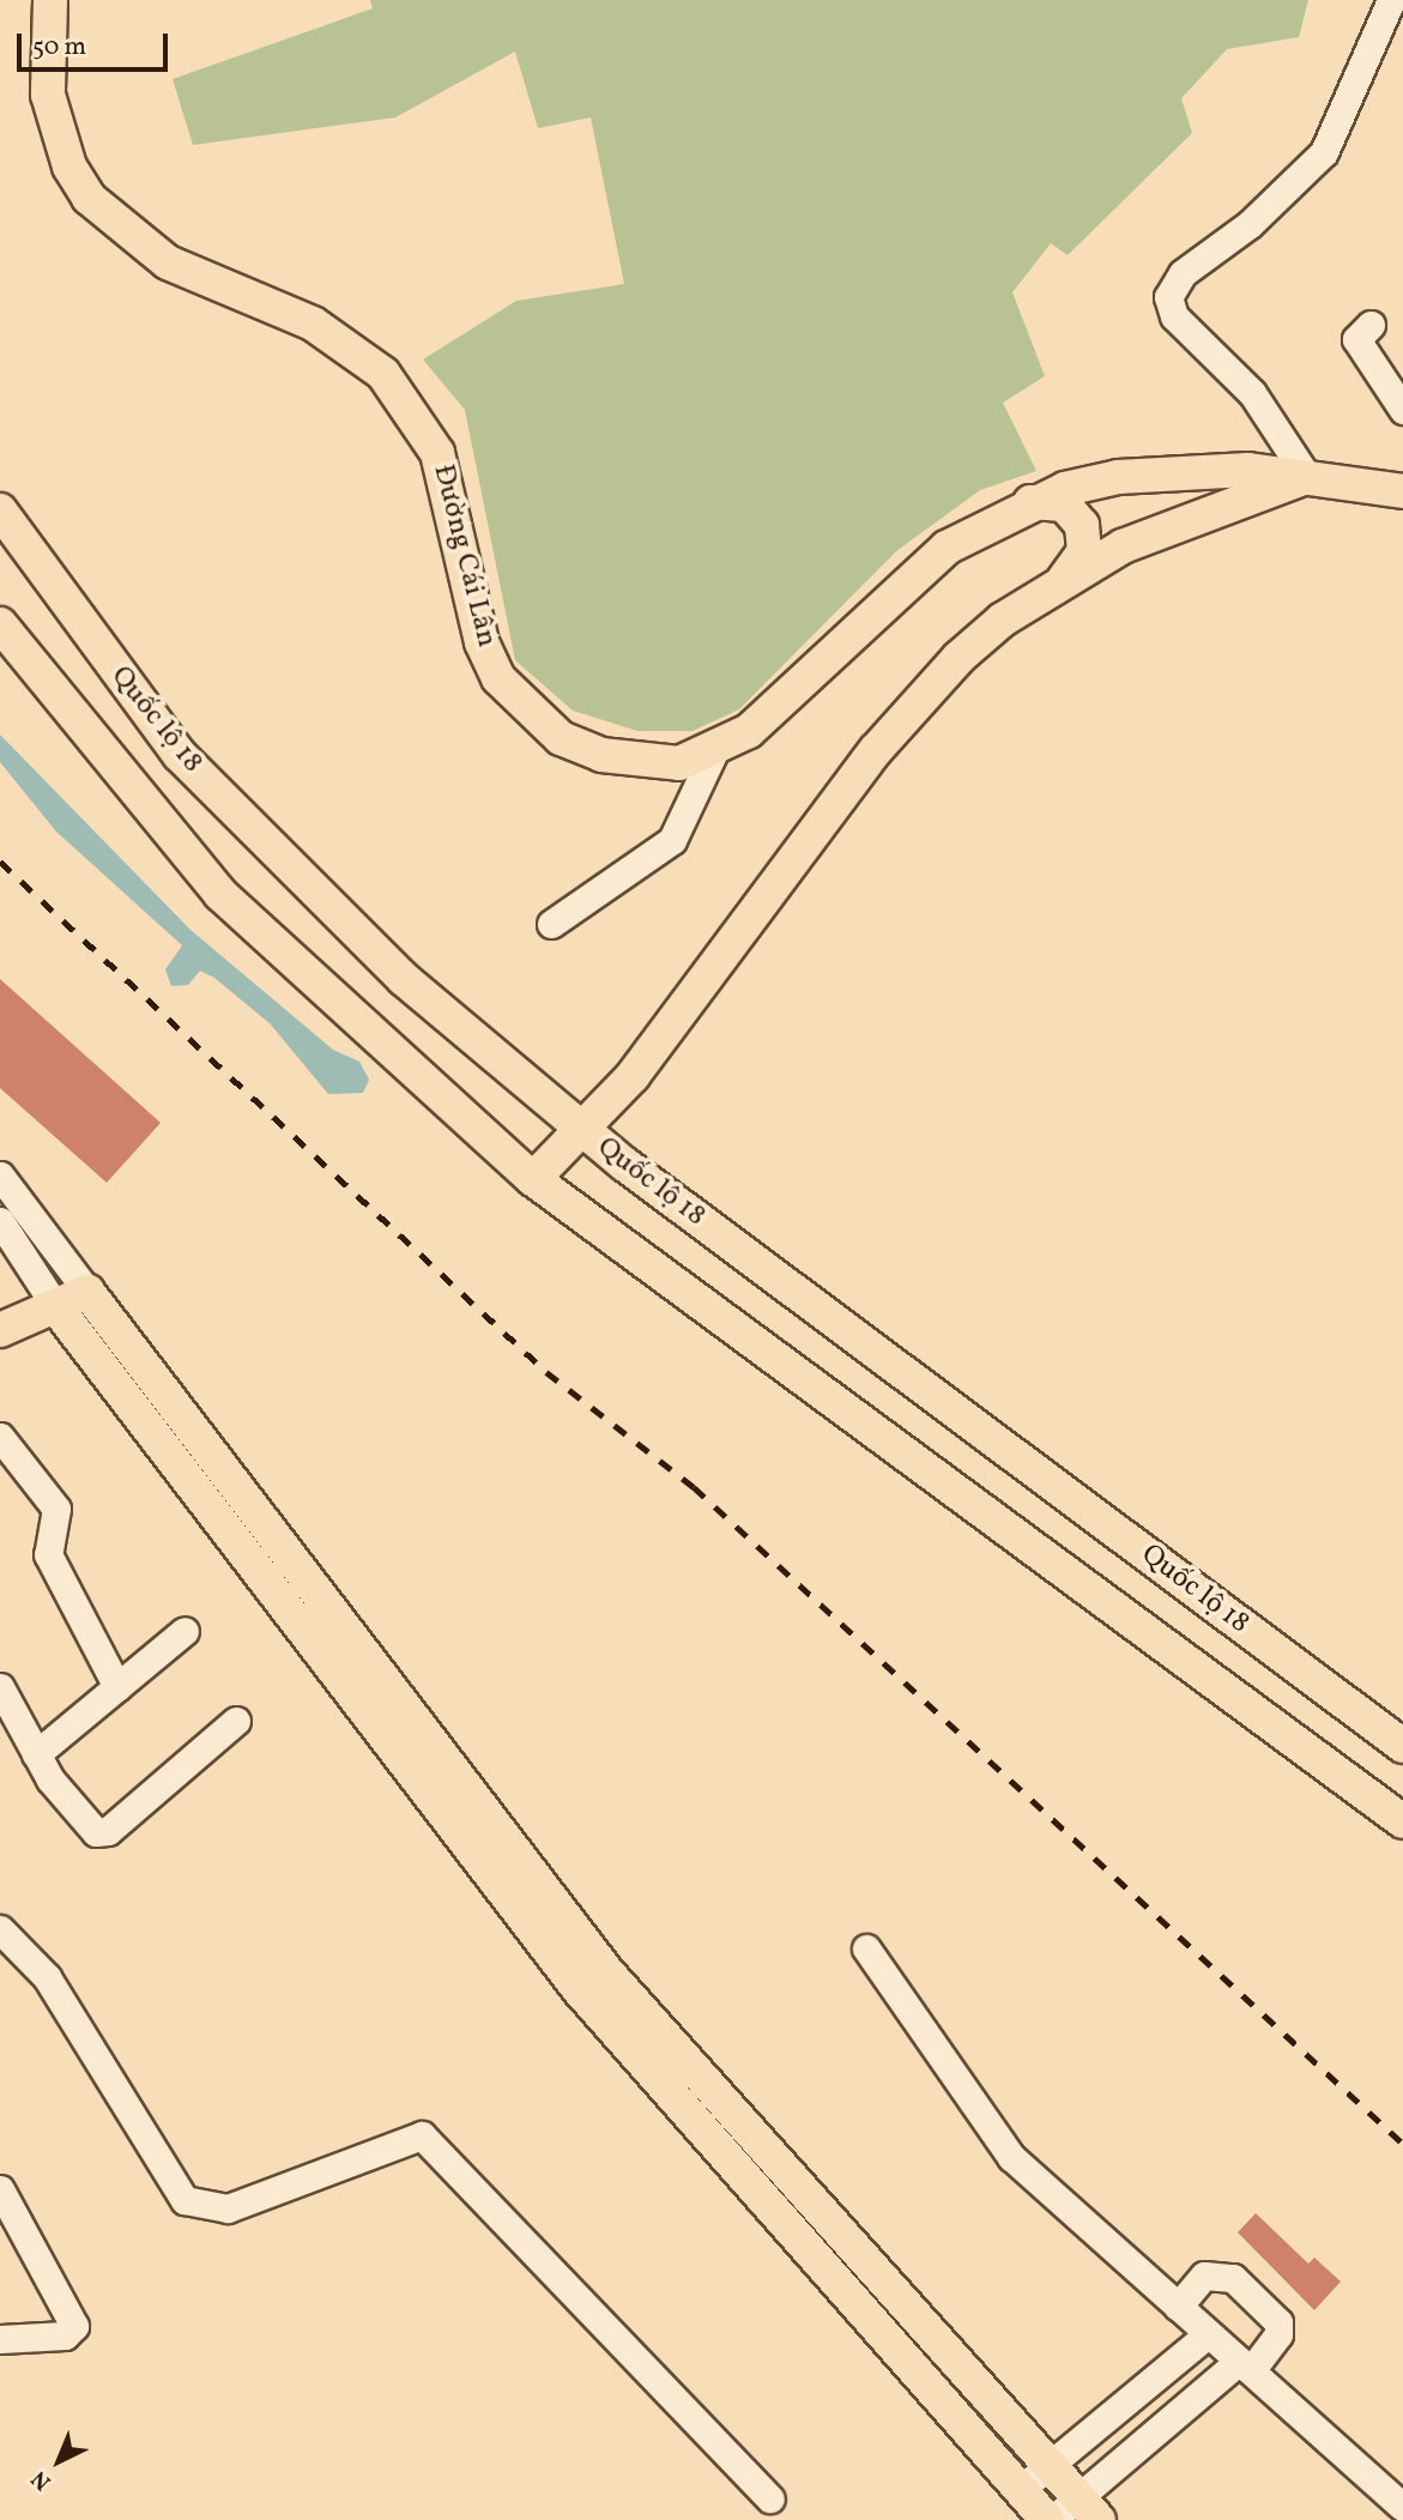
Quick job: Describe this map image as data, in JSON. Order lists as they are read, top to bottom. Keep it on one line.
{"streets":{"main road":["Đường Cái Lân","Quốc lộ 18"]},"scale_bar":"50 m","north":"bottom left"}
